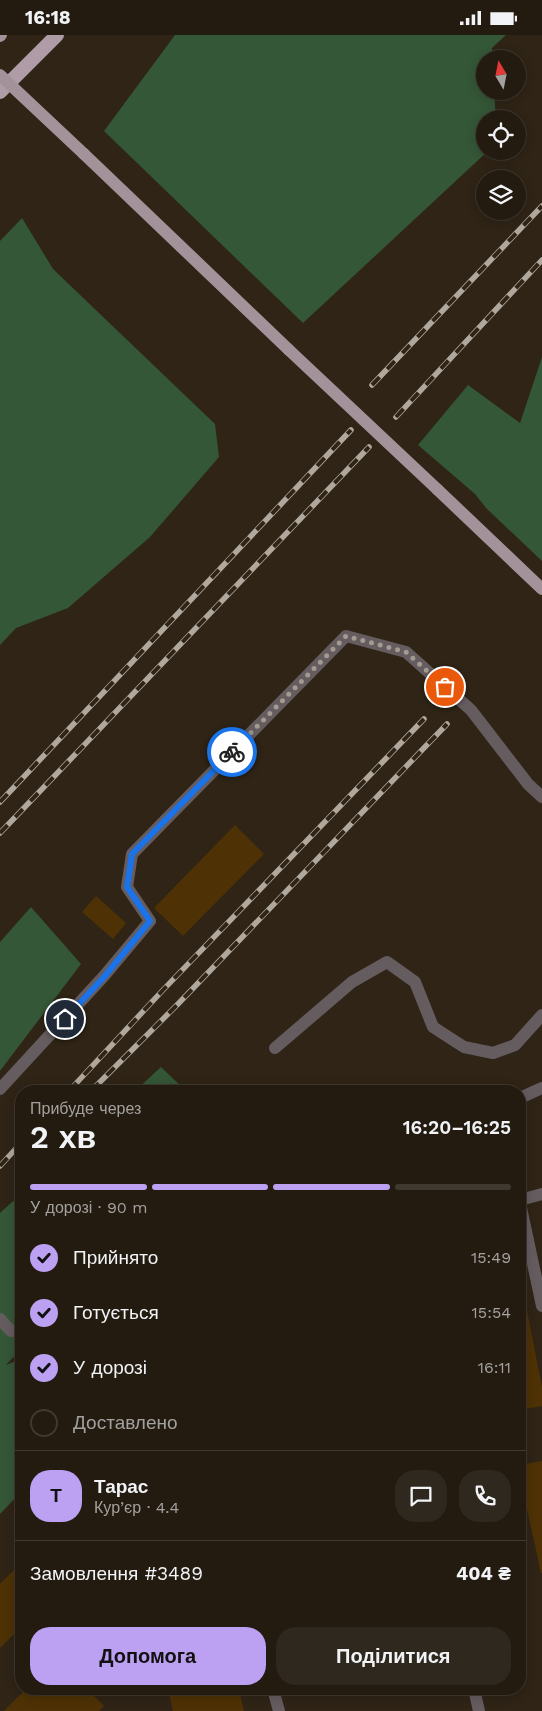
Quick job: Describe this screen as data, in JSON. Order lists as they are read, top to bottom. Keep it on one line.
{"north":"top","page":{"status":"16:18","heading":["2 хв","Прибуде через","16:20–16:25"],"panel":["Тарас","Кур’єр · 4.4","Замовлення #3489","404 ₴"],"bar":"У дорозі · 90 m","list":[["Прийнято","15:49"],["Готується","15:54"],["У дорозі","16:11"],"Доставлено"],"round":"Т","buttons":["Допомога","Поділитися"]}}
